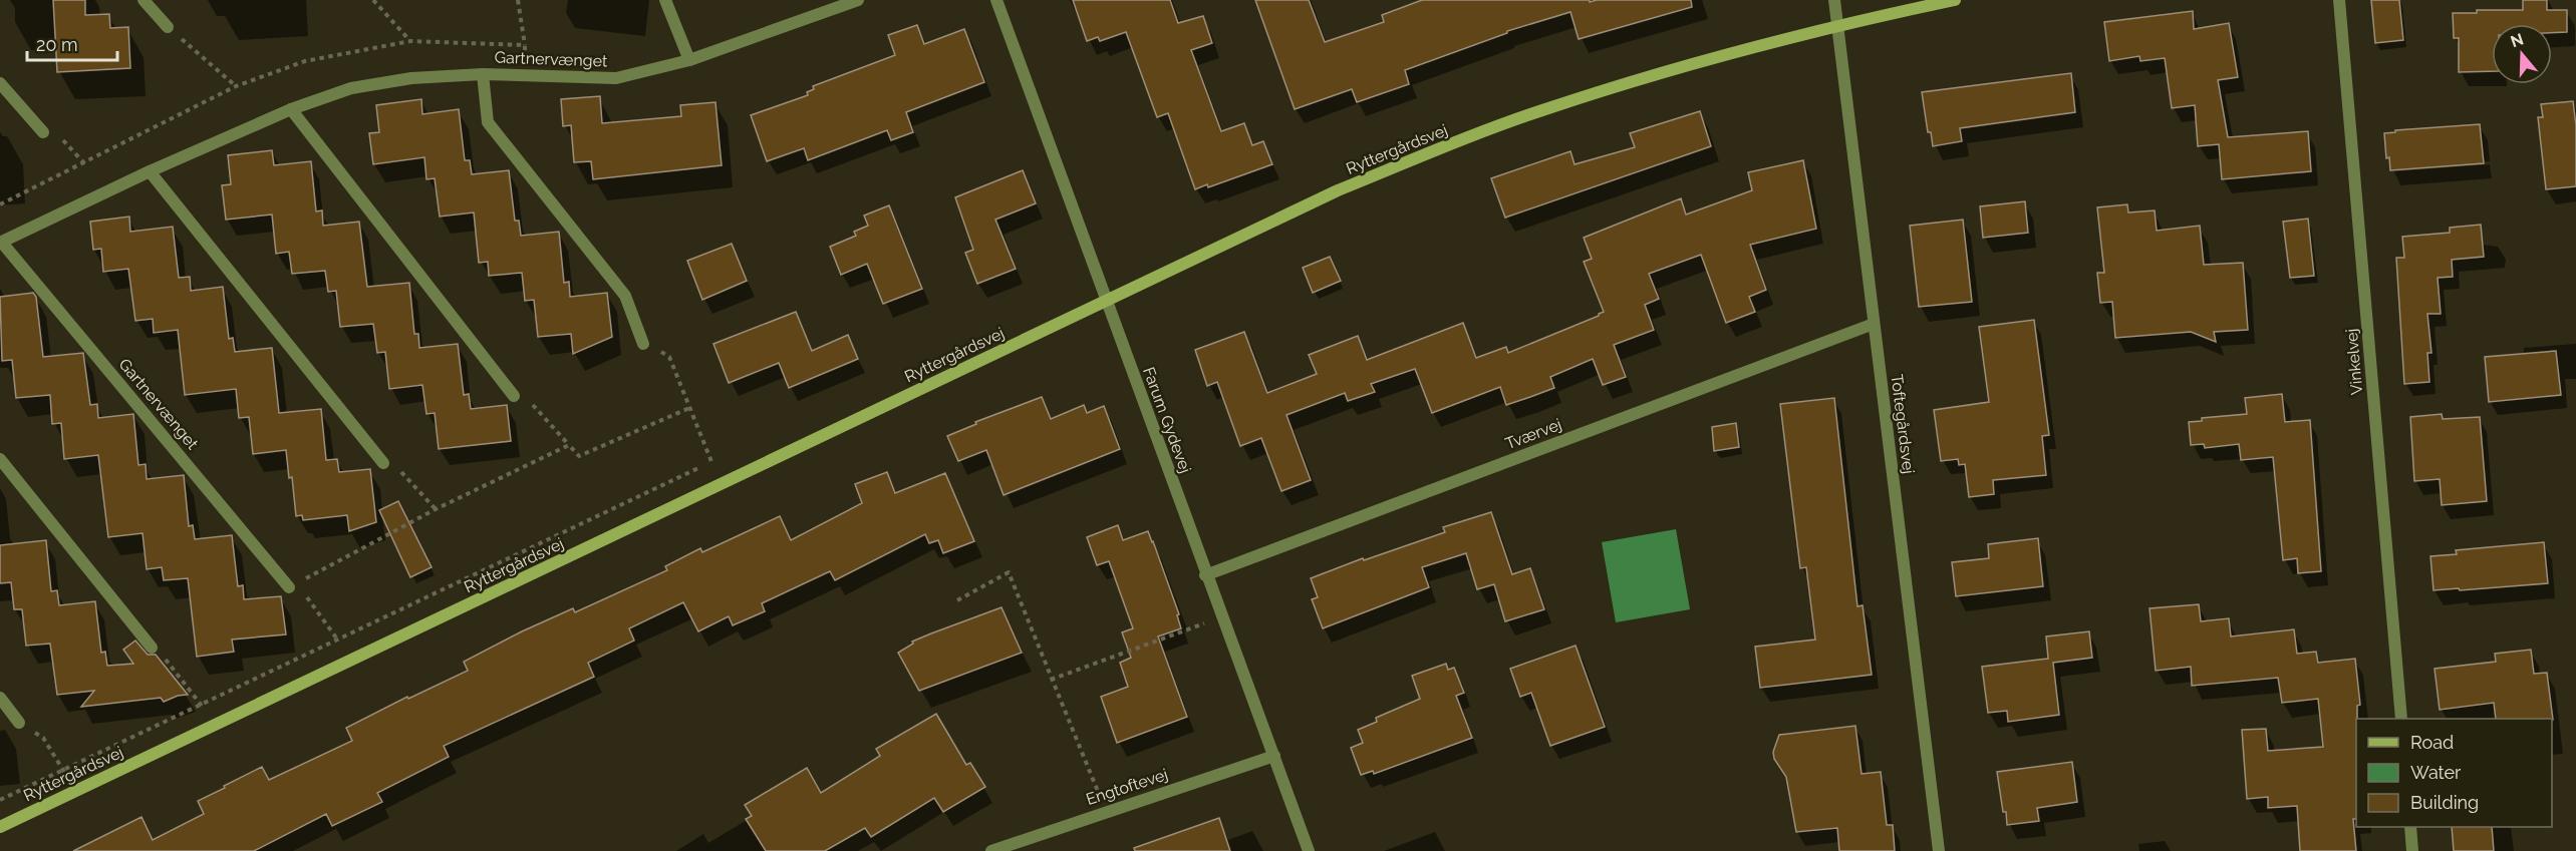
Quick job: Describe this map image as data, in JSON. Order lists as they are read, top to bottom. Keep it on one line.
{"streets":{"street":["Gartnervænget","Ryttergårdsvej","Vinkelvej","Farum Gydevej","Toftegårdsvej","Tværvej","Engtoftevej"]},"crossings":[["Ryttergårdsvej","Farum Gydevej"],["Ryttergårdsvej","Toftegårdsvej"],["Farum Gydevej","Tværvej"],["Farum Gydevej","Engtoftevej"],["Toftegårdsvej","Tværvej"]],"legend":["Road","Water","Building"],"scale_bar":"20 m","north":"top"}
